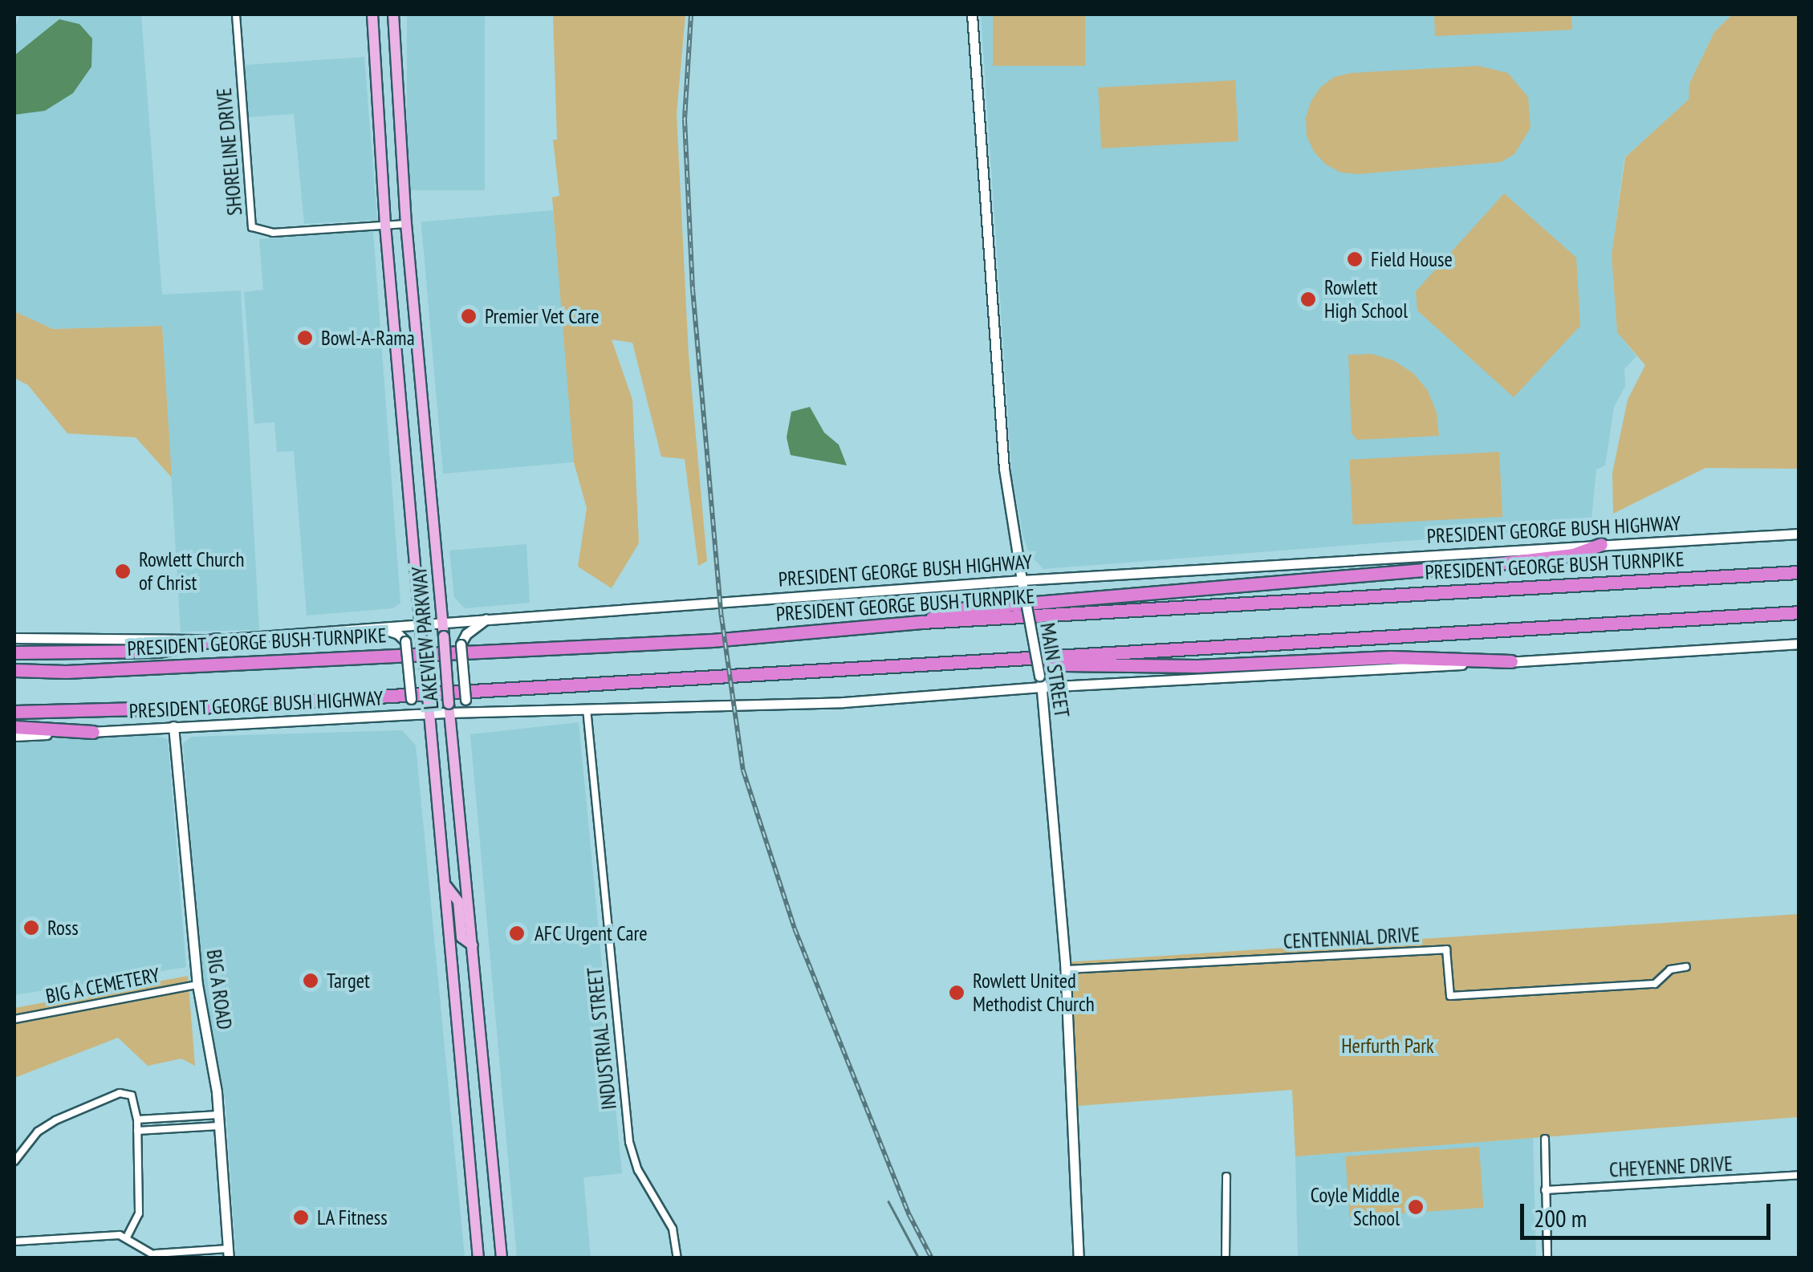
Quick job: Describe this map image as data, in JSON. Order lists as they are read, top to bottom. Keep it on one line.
{"streets":{"highway":["PRESIDENT GEORGE BUSH TURNPIKE"],"main road":["PRESIDENT GEORGE BUSH HIGHWAY","LAKEVIEW PARKWAY","MAIN STREET","BIG A ROAD"],"street":["SHORELINE DRIVE","CENTENNIAL DRIVE","BIG A CEMETERY","INDUSTRIAL STREET","CHEYENNE DRIVE"]},"crossings":[["SHORELINE DRIVE","LAKEVIEW PARKWAY"],["PRESIDENT GEORGE BUSH HIGHWAY","LAKEVIEW PARKWAY"],["PRESIDENT GEORGE BUSH HIGHWAY","MAIN STREET"],["PRESIDENT GEORGE BUSH HIGHWAY","BIG A ROAD"],["PRESIDENT GEORGE BUSH HIGHWAY","INDUSTRIAL STREET"],["MAIN STREET","CENTENNIAL DRIVE"],["BIG A CEMETERY","BIG A ROAD"]],"parks":["Herfurth Park"],"places":["Field House","Rowlett High School","Premier Vet Care","Bowl-A-Rama","Rowlett Church of Christ","Ross","AFC Urgent Care","Target","Rowlett United Methodist Church","Coyle Middle School","LA Fitness"],"scale_bar":"200 m"}
